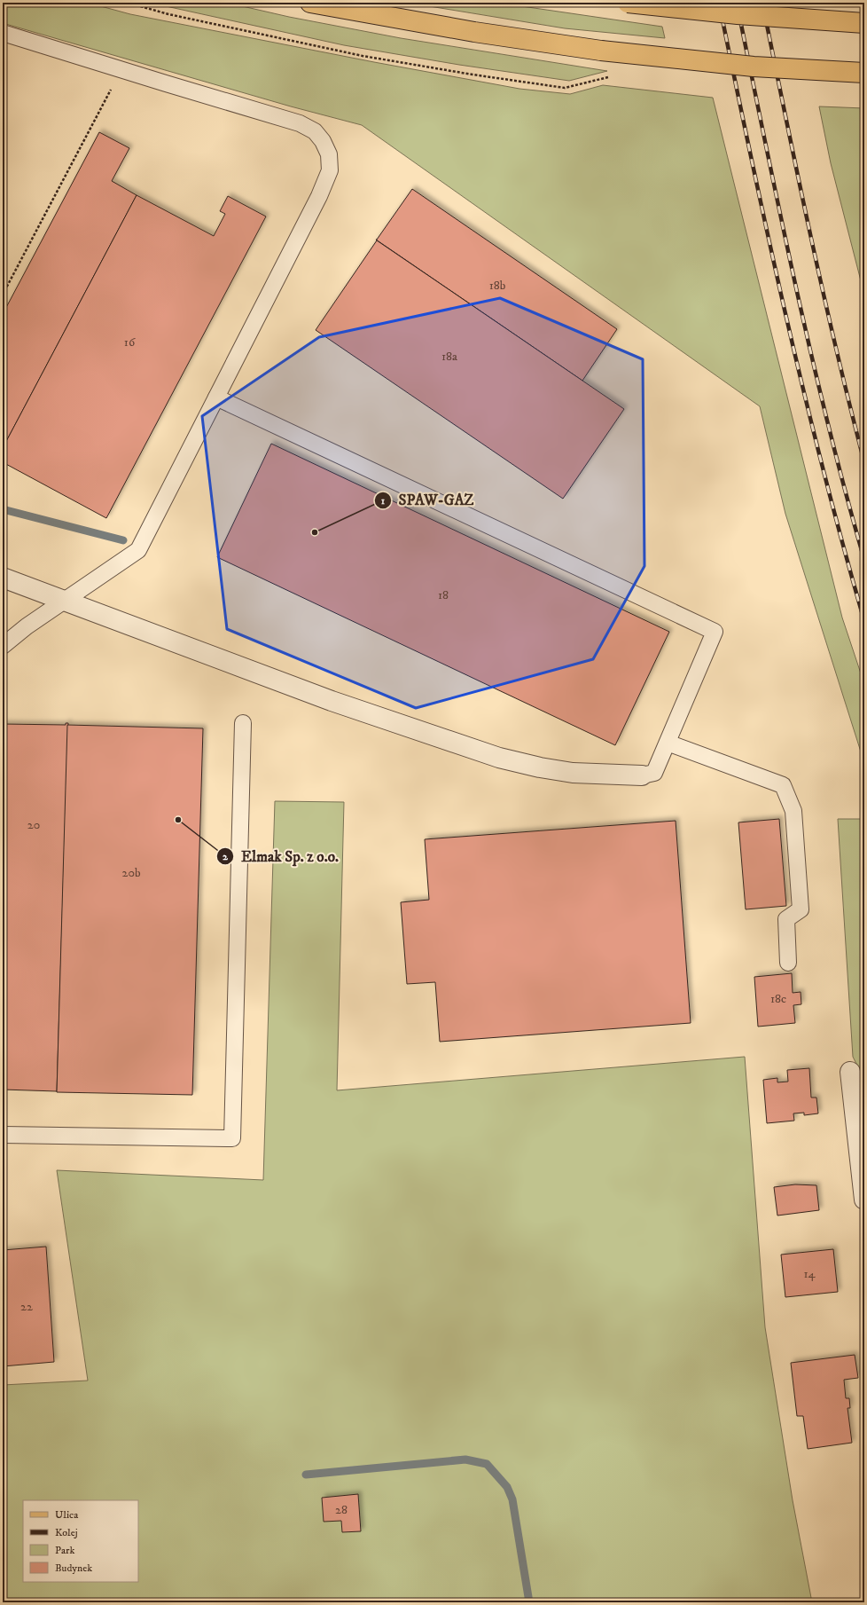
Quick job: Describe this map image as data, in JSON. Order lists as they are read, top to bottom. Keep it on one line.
{"places":["SPAW-GAZ","Elmak Sp. z o.o."],"house_numbers":["18b","16","18a","18","20","20b","18c","14","22","28"],"legend":["Ulica","Kolej","Park","Budynek"]}
